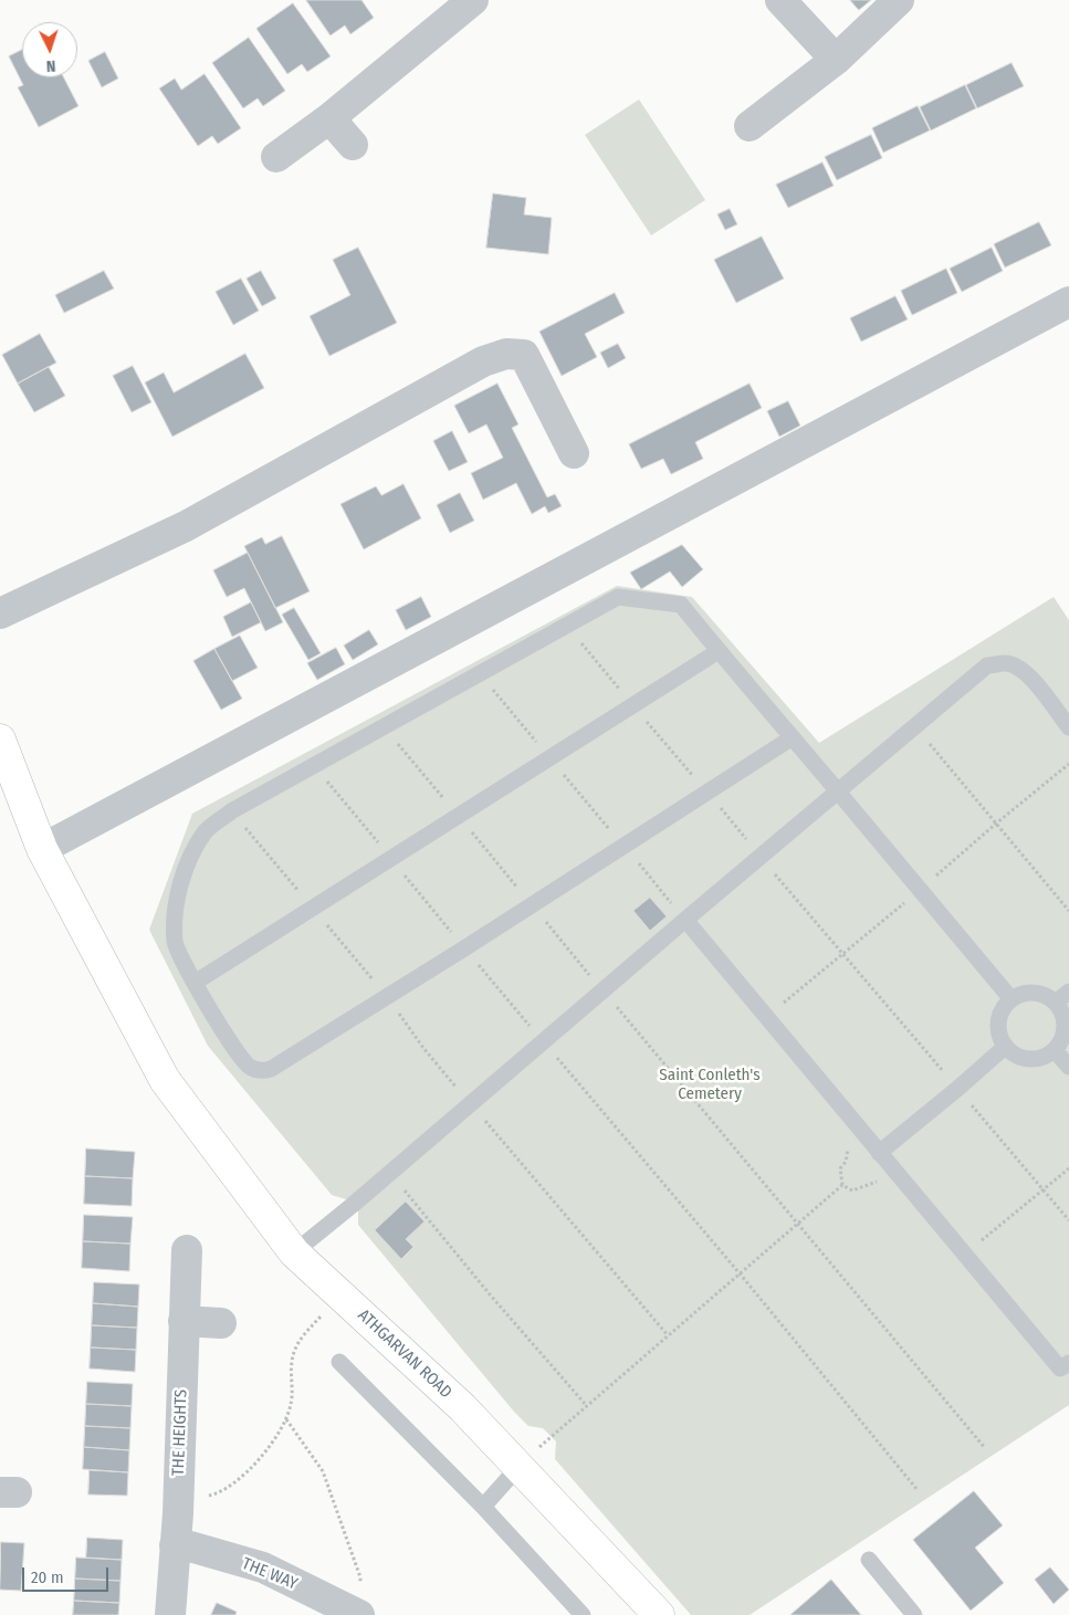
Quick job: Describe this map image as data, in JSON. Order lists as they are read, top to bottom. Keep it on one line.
{"streets":{"main road":["ATHGARVAN ROAD"],"street":["THE HEIGHTS","THE WAY"]},"crossings":[["THE HEIGHTS","THE WAY"]],"parks":["Saint Conleth's Cemetery"],"scale_bar":"20 m","north":"bottom"}
